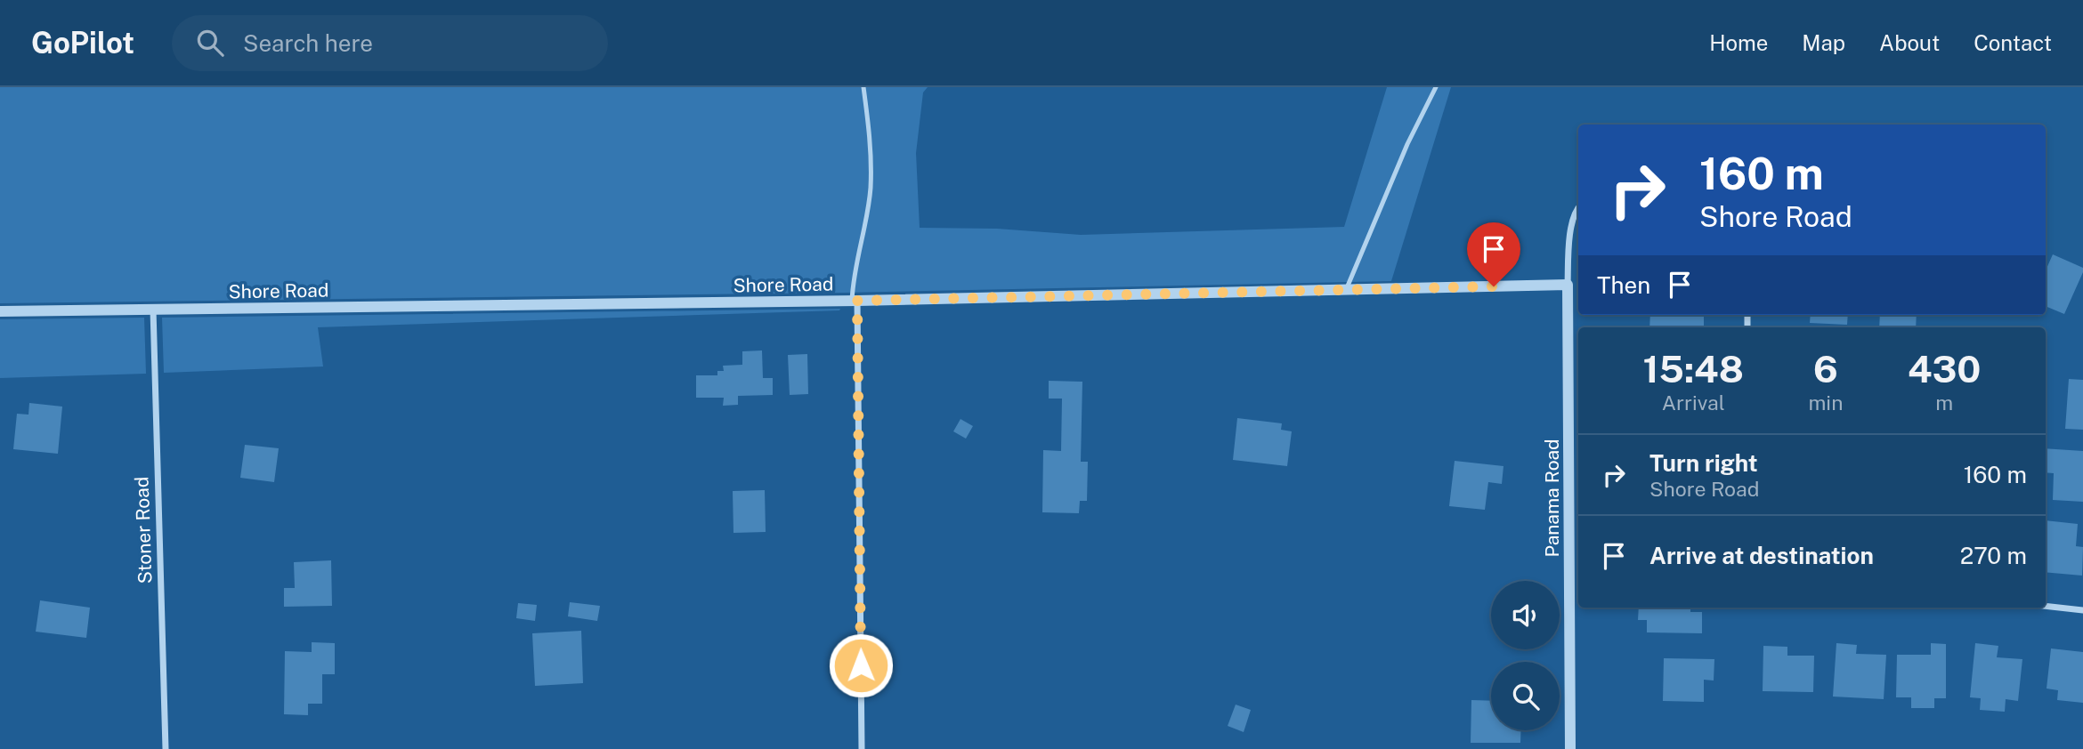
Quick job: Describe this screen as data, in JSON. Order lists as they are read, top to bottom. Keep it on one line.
{"streets":{"street":["Shore Road","Panama Road","Stoner Road"]},"crossings":[["Shore Road","Panama Road"],["Shore Road","Stoner Road"]],"page":{"header":"GoPilot","search":"Search here","nav":["Home","Map","About","Contact"],"turn":["160 m","Shore Road"],"then":"Then","eta":["15:48","Arrival","6","min","430","m"],"list":[{"name":"Turn right","note":"Shore Road","value":"160 m"},{"name":"Arrive at destination","value":"270 m"}]}}
